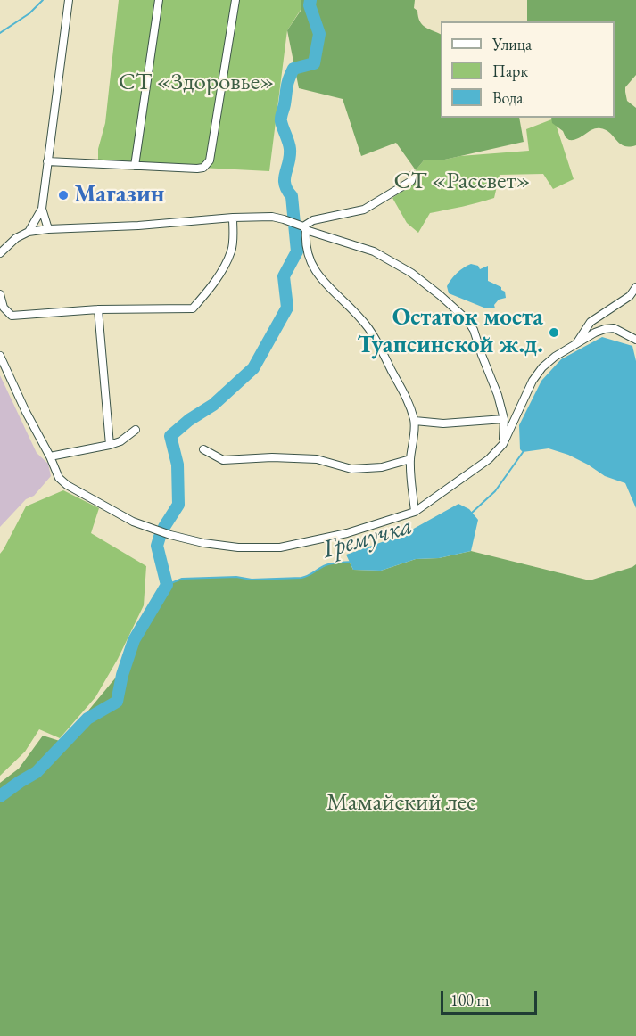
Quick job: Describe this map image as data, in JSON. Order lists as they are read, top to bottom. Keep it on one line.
{"water":["Гремучка"],"parks":["СТ «Здоровье»","СТ «Рассвет»","Мамайский лес"],"places":["Магазин","Остаток моста Туапсинской ж.д."],"legend":["Улица","Парк","Вода"],"scale_bar":"100 m"}
